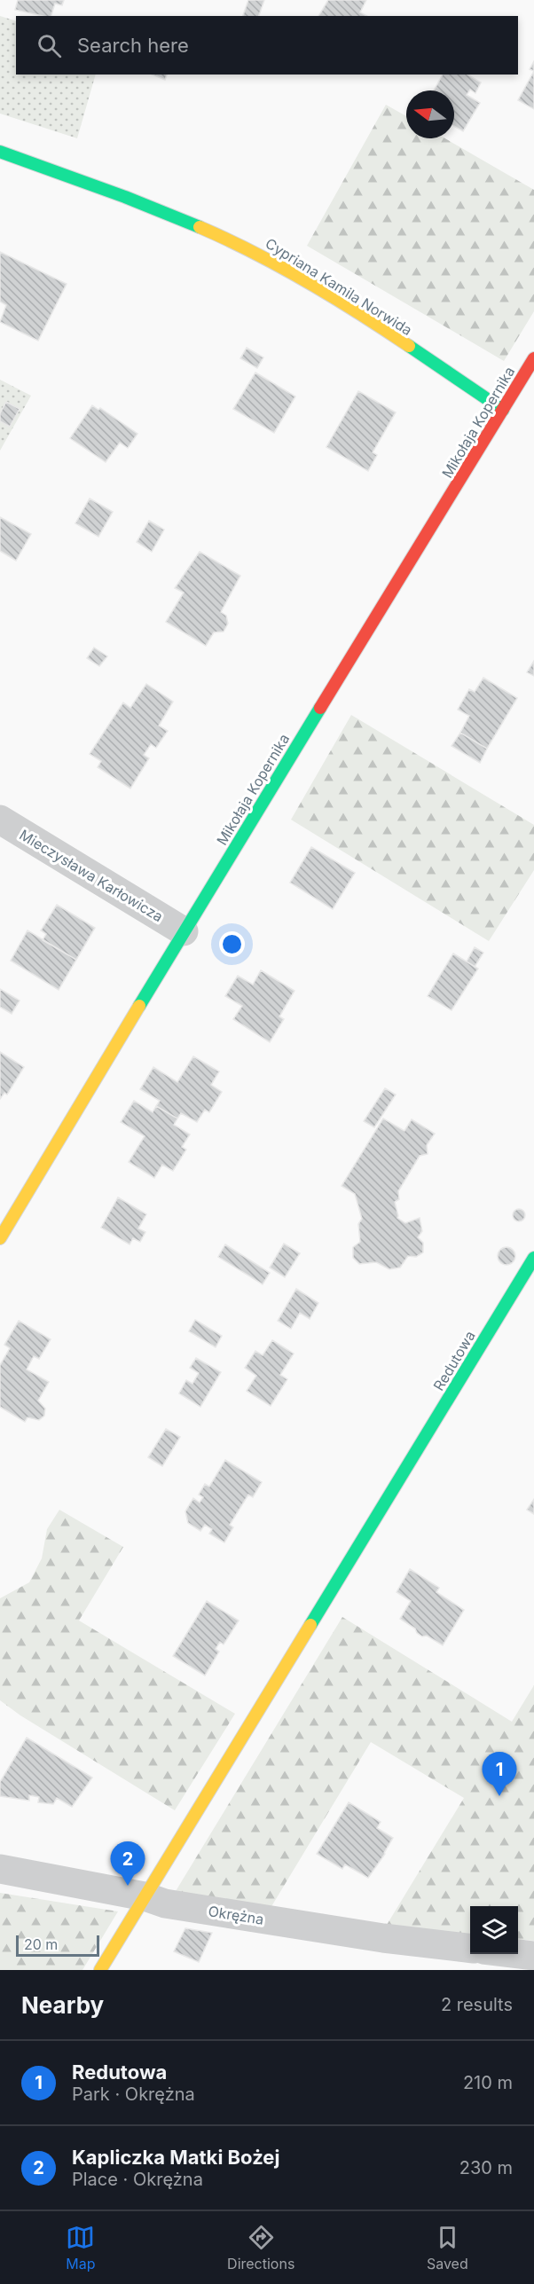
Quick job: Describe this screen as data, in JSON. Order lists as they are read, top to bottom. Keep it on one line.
{"streets":{"street":["Cypriana Kamila Norwida","Mikołaja Kopernika","Mieczysława Karłowicza","Redutowa","Okrężna"]},"crossings":[["Cypriana Kamila Norwida","Mikołaja Kopernika"],["Mikołaja Kopernika","Mieczysława Karłowicza"],["Redutowa","Okrężna"]],"scale_bar":"20 m","north":"left","page":{"search":"Search here","pins":["1","2"],"scale":"20 m","heading":["Nearby","2 results"],"list":[{"mark":"1","name":"Redutowa","note":"Park · Okrężna","value":"210 m"},{"mark":"2","name":"Kapliczka Matki Bożej","note":"Place · Okrężna","value":"230 m"}],"nav":["Map","Directions","Saved"]}}
